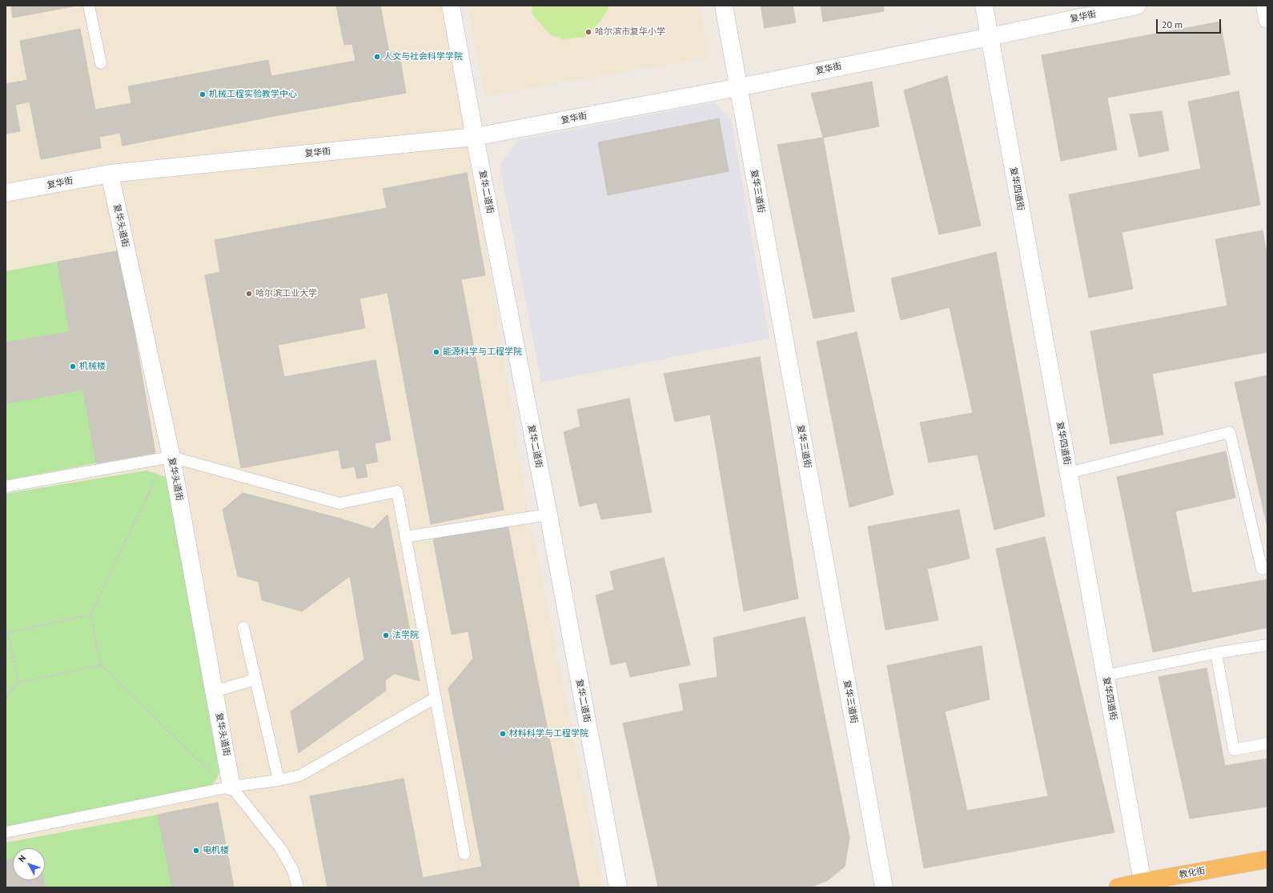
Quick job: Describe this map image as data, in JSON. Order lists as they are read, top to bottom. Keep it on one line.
{"streets":{"highway":["教化街"],"street":["复华街","复华四道街","复华三道街","复华二道街","复华头道街"]},"crossings":[["复华街","复华四道街"],["复华街","复华三道街"],["复华街","复华二道街"],["复华街","复华头道街"],["复华四道街","教化街"]],"places":["哈尔滨市复华小学","人文与社会科学学院","机械工程实验教学中心","哈尔滨工业大学","能源科学与工程学院","机械楼","法学院","材料科学与工程学院","电机楼"],"scale_bar":"20 m","north":"top left"}
